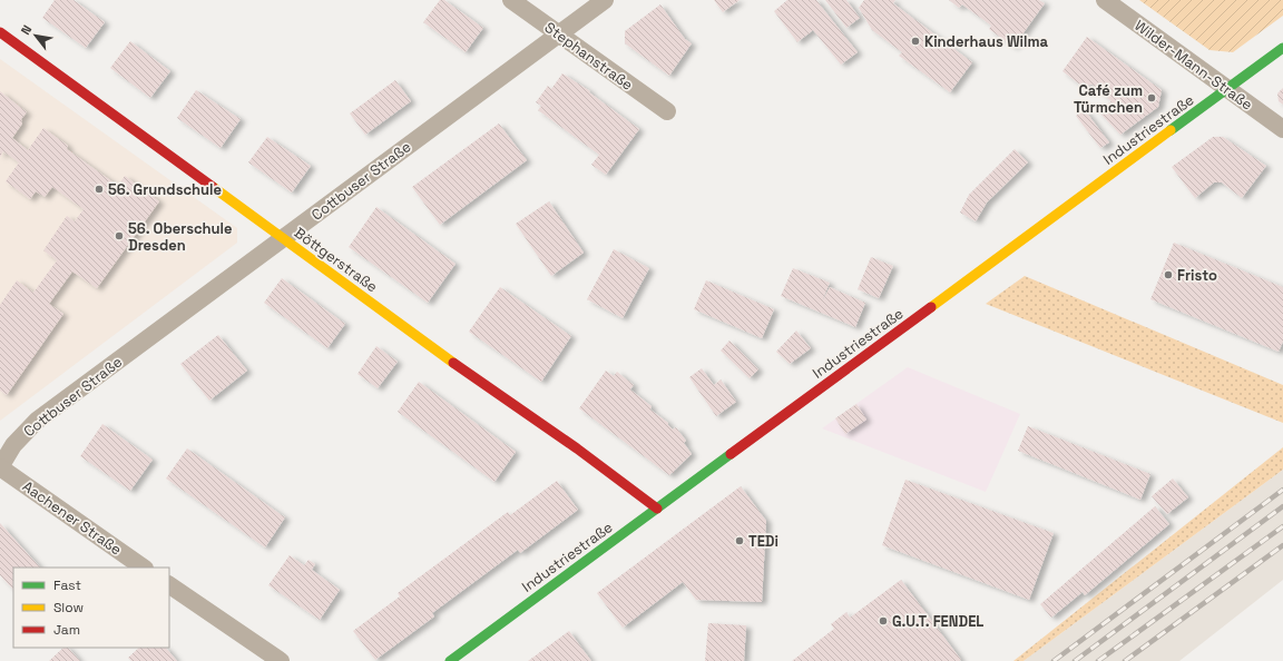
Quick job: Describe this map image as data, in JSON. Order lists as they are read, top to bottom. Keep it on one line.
{"streets":{"street":["Stephanstraße","Wilder-Mann-Straße","Industriestraße","Cottbuser Straße","Böttgerstraße","Aachener Straße"]},"crossings":[["Stephanstraße","Cottbuser Straße"],["Wilder-Mann-Straße","Industriestraße"],["Industriestraße","Böttgerstraße"],["Cottbuser Straße","Böttgerstraße"],["Cottbuser Straße","Aachener Straße"]],"places":["Kinderhaus Wilma","Café zum Türmchen","56. Grundschule","56. Oberschule Dresden","Fristo","TEDi","G.U.T. FENDEL"],"legend":["Fast","Slow","Jam"],"north":"top left"}
